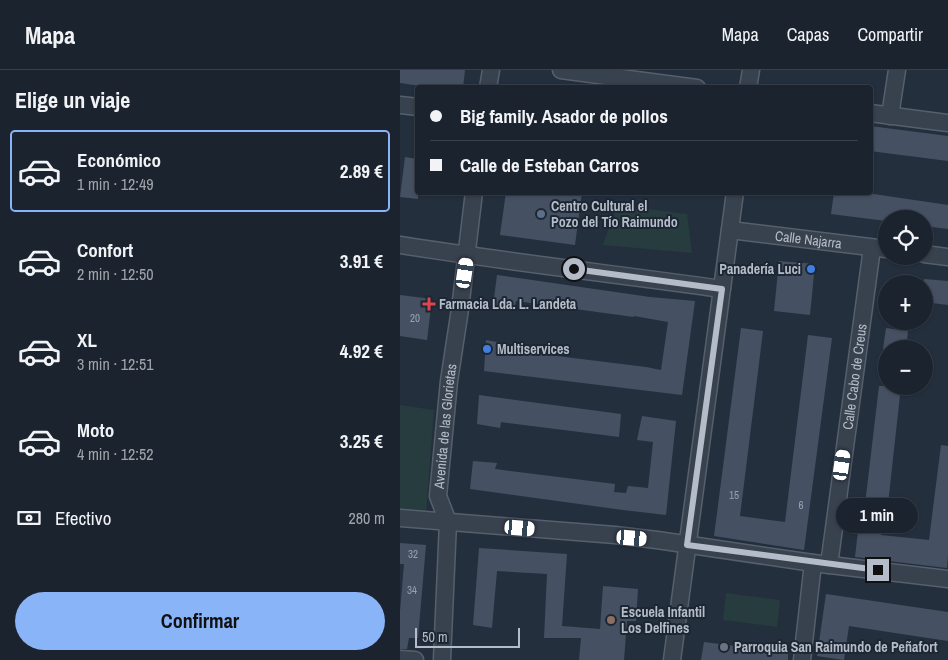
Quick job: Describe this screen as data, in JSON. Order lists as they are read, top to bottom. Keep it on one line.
{"streets":{"street":["Calle Najarra","Calle Cabo de Creus","Avenida de las Glorietas"]},"places":{"other":["Centro Cultural el Pozo del Tío Raimundo","Panadería Luci","Multiservices","Escuela Infantil Los Delfines","Parroquia San Raimundo de Peñafort"],"health":["Farmacia Lda. L. Landeta"]},"house_numbers":["20","15","6","32","34"],"scale_bar":"50 m","page":{"header":"Mapa","nav":["Mapa","Capas","Compartir"],"heading":"Elige un viaje","banner":["Big family. Asador de pollos","Calle de Esteban Carros"],"list":[{"name":"Económico","note":"1 min · 12:49","value":"2.89 €"},{"name":"Confort","note":"2 min · 12:50","value":"3.91 €"},{"name":"XL","note":"3 min · 12:51","value":"4.92 €"},{"name":"Moto","note":"4 min · 12:52","value":"3.25 €"}],"map_buttons":["+","−"],"pay":["Efectivo","280 m"],"bubble":"1 min","buttons":"Confirmar","scale":"50 m"}}
